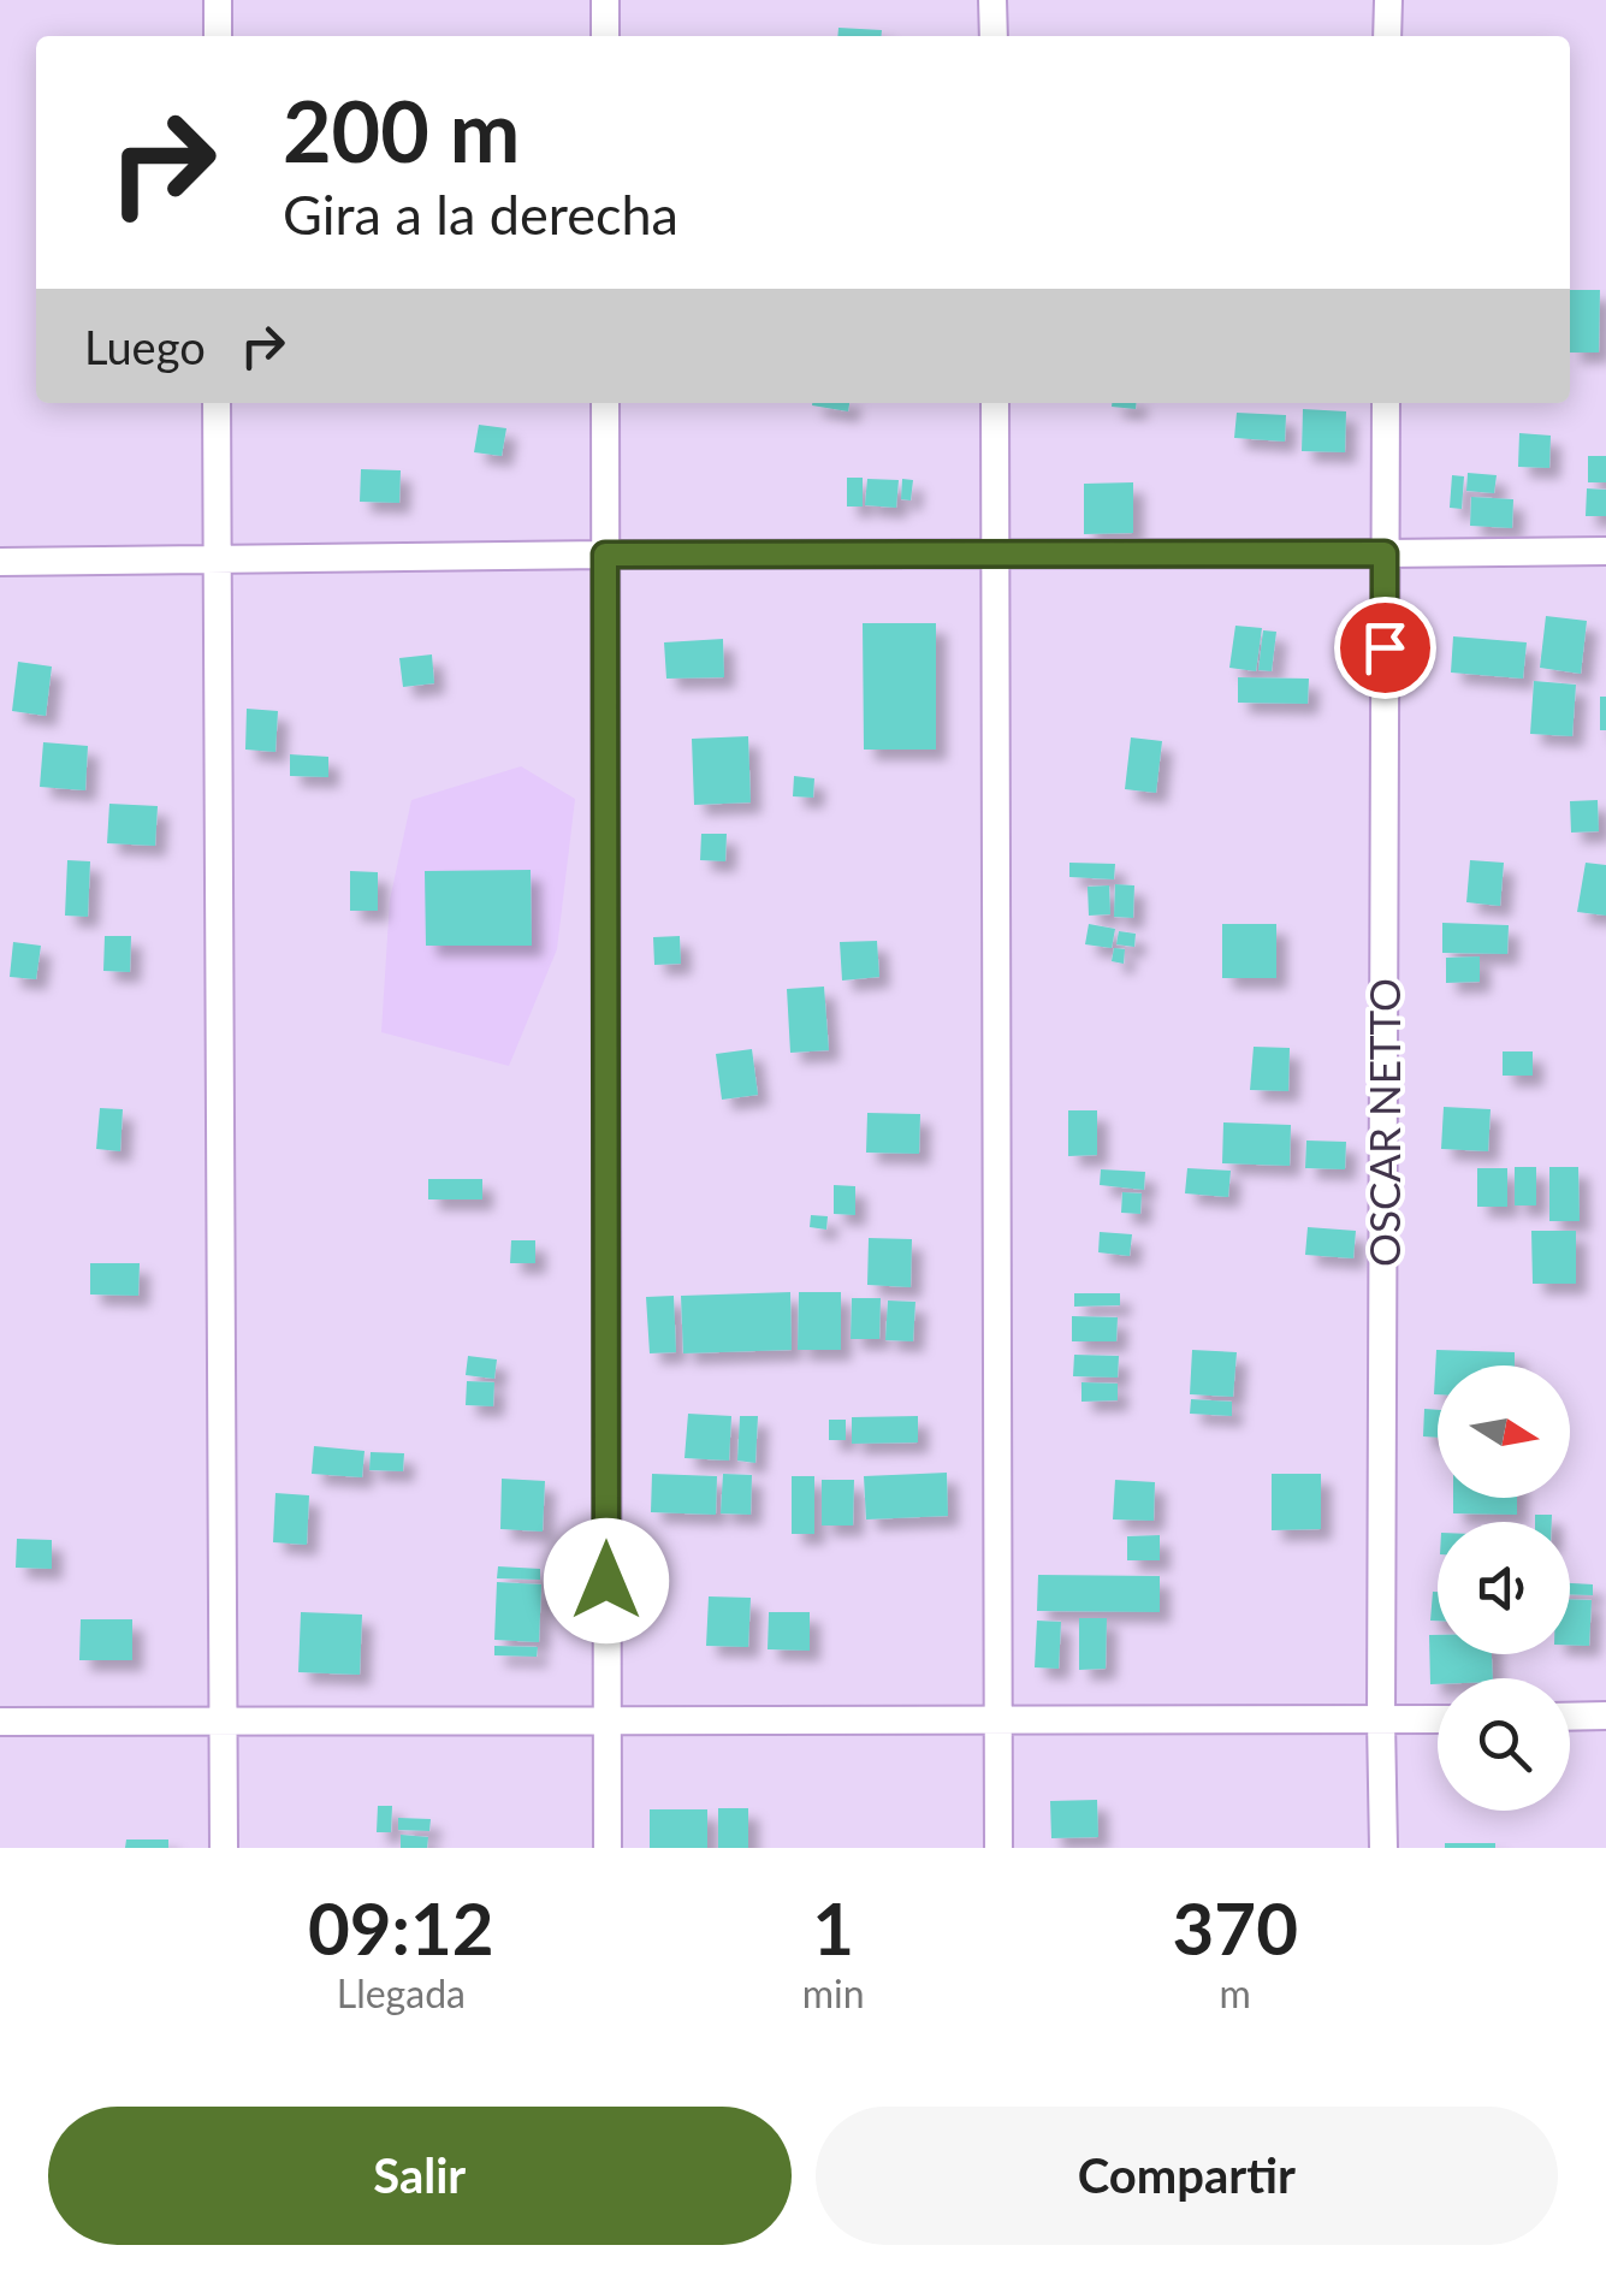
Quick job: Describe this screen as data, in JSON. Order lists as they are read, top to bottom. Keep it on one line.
{"streets":{"street":["OSCAR NETTO"]},"north":"right","page":{"turn":["200 m","Gira a la derecha"],"then":"Luego","eta":["09:12","Llegada","1","min","370","m"],"buttons":["Salir","Compartir"]}}
